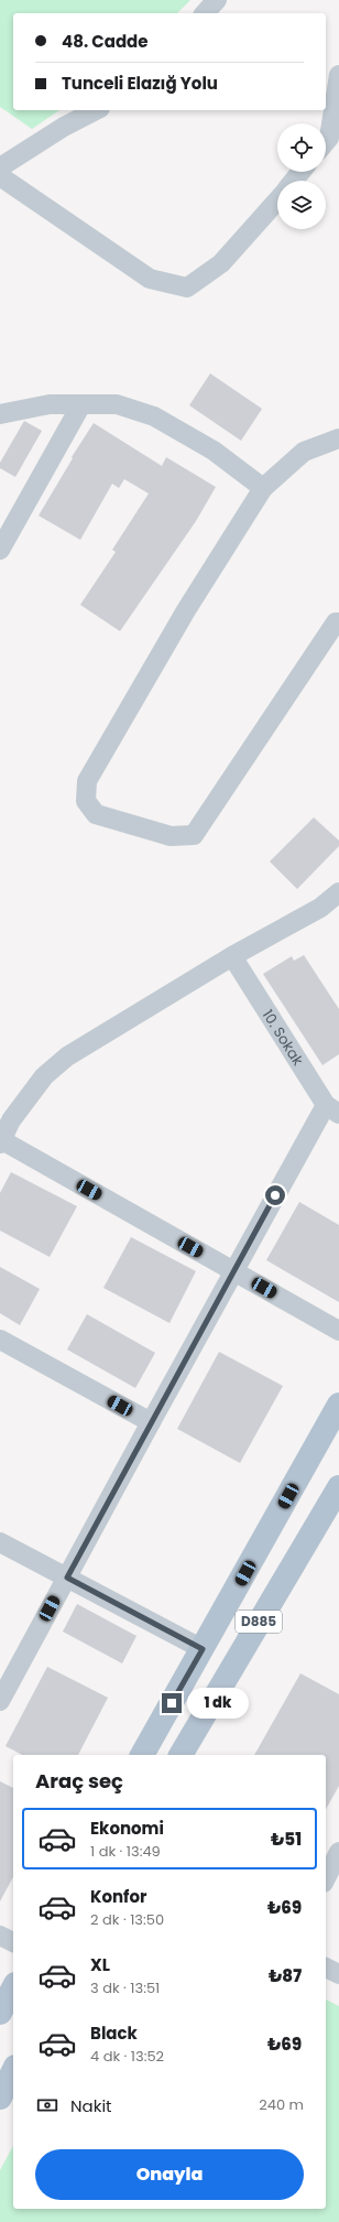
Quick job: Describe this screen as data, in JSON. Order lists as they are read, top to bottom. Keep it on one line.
{"streets":{"main road":["D885"],"street":["10. Sokak"]},"page":{"banner":["48. Cadde","Tunceli Elazığ Yolu"],"bubble":"1 dk","heading":"Araç seç","list":[{"name":"Ekonomi","note":"1 dk · 13:49","value":"₺51"},{"name":"Konfor","note":"2 dk · 13:50","value":"₺69"},{"name":"XL","note":"3 dk · 13:51","value":"₺87"},{"name":"Black","note":"4 dk · 13:52","value":"₺69"}],"pay":["Nakit","240 m"],"buttons":"Onayla"}}
